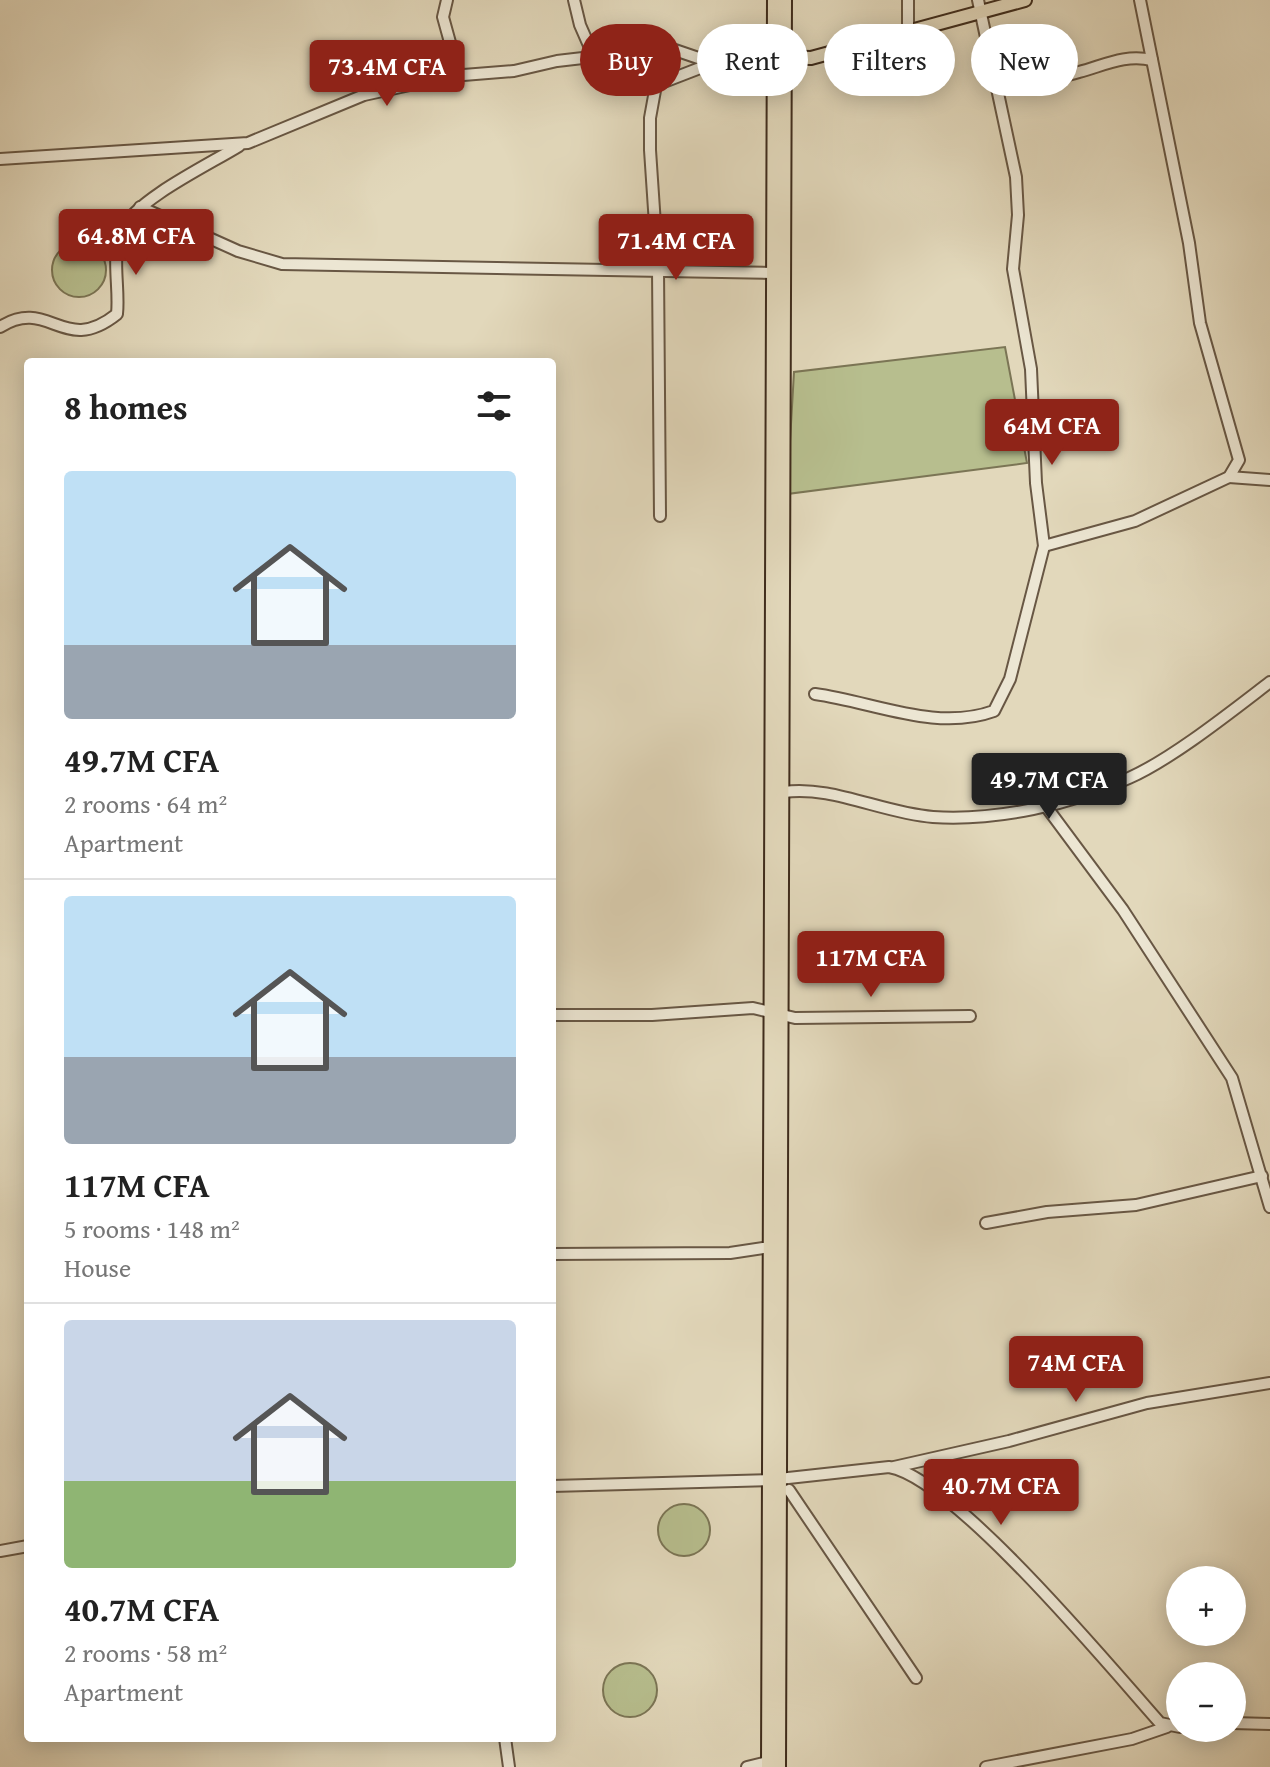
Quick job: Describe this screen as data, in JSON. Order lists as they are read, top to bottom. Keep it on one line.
{"page":{"chip":["Buy","Rent","Filters","New"],"price":["73.4M CFA","64.8M CFA","71.4M CFA","64M CFA","49.7M CFA","117M CFA","74M CFA","40.7M CFA"],"heading":"8 homes","list":[{"name":"49.7M CFA","note":"2 rooms · 64 m² · Apartment"},{"name":"117M CFA","note":"5 rooms · 148 m² · House"},{"name":"40.7M CFA","note":"2 rooms · 58 m² · Apartment"}],"map_buttons":["+","−"]}}
